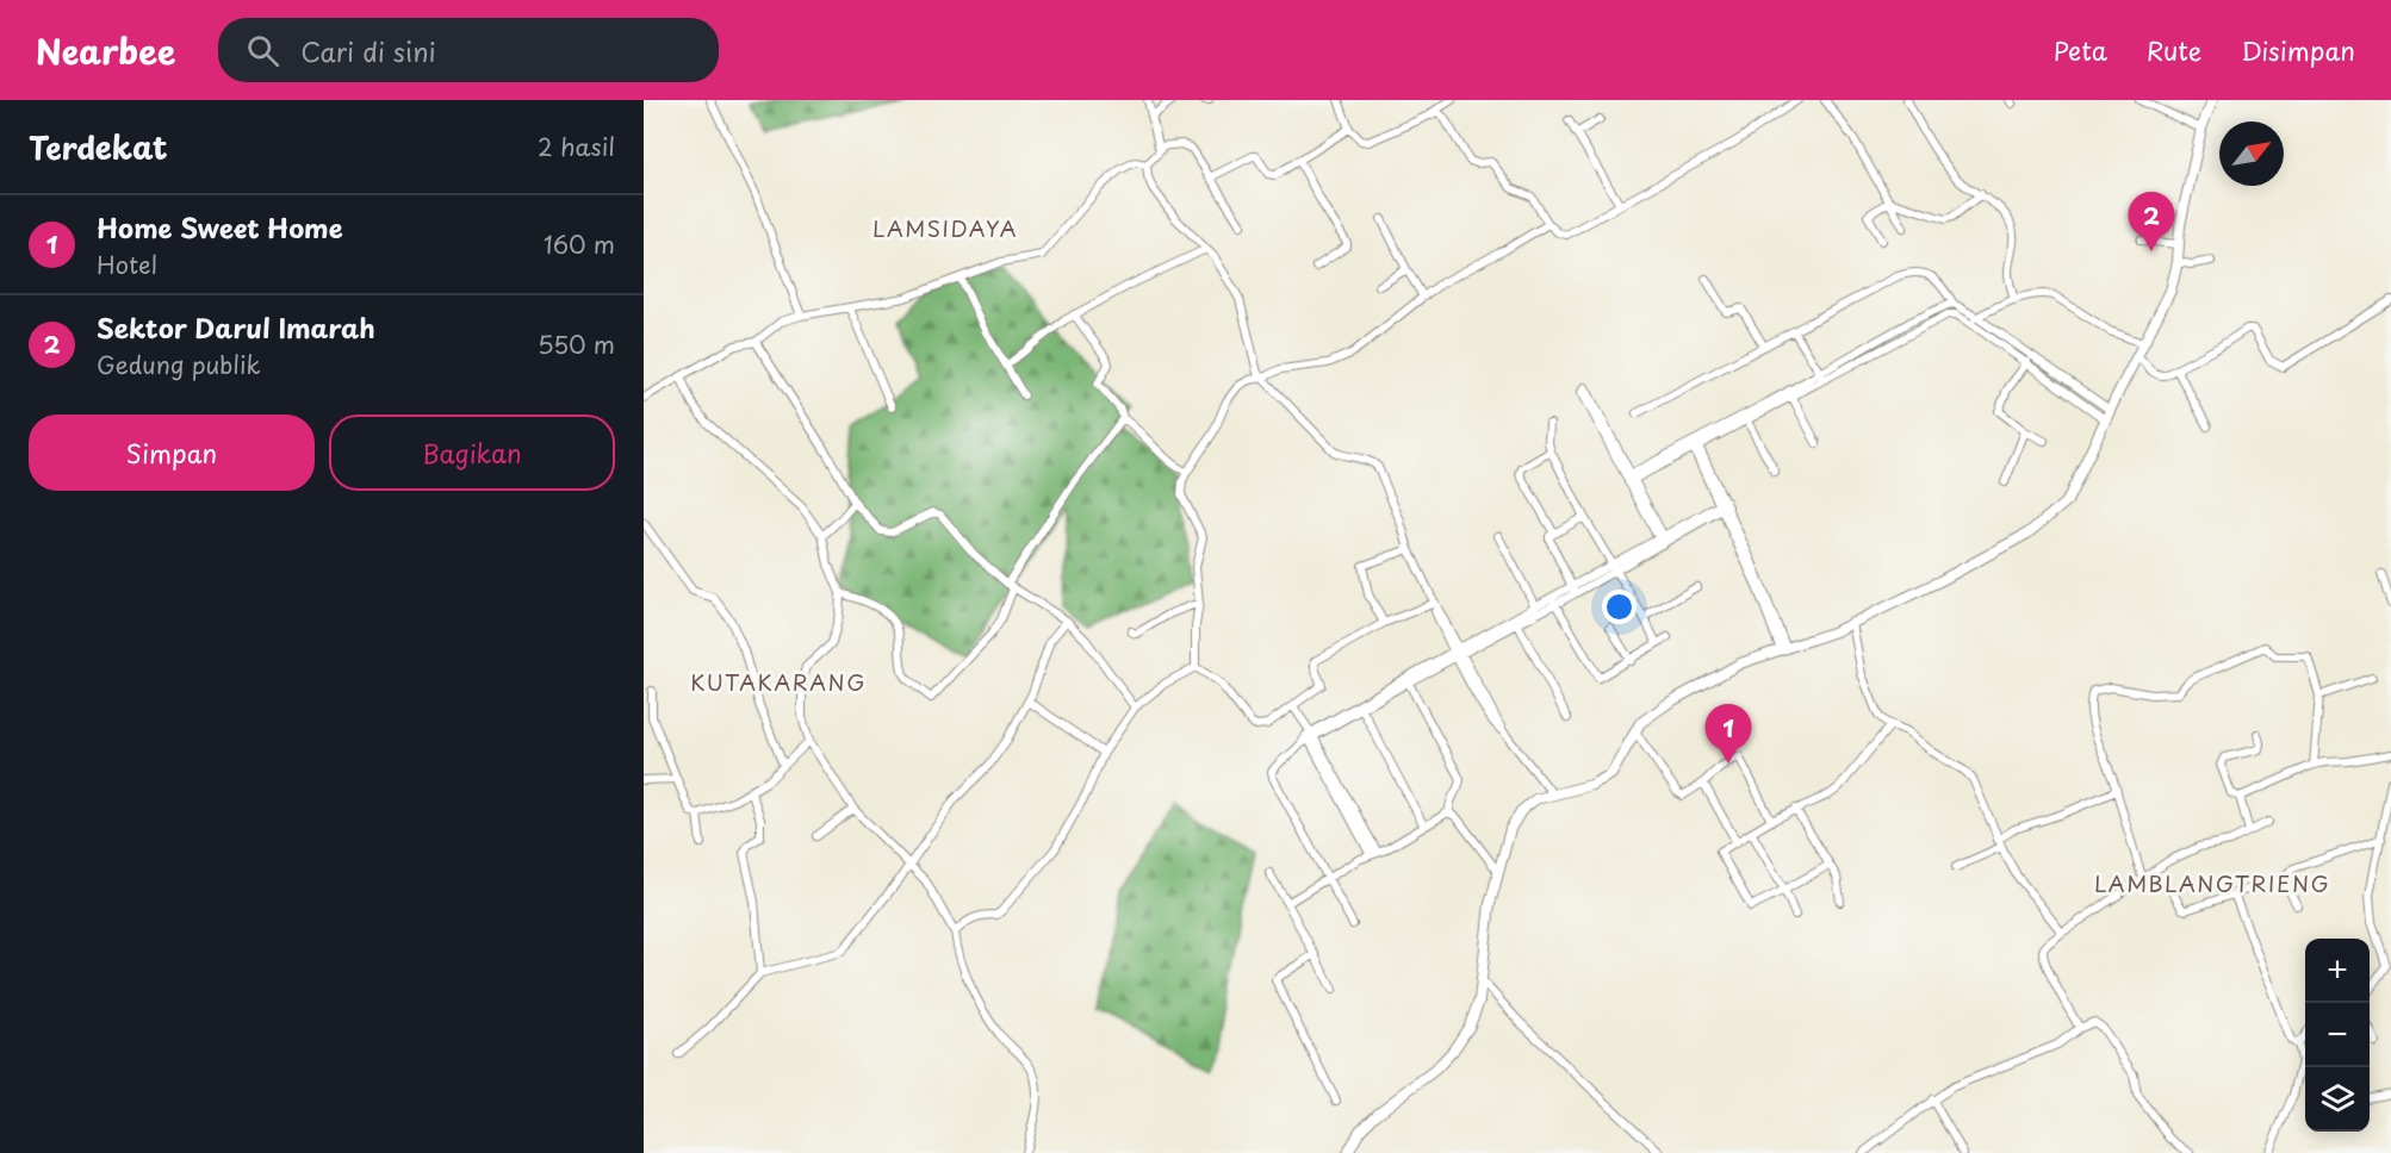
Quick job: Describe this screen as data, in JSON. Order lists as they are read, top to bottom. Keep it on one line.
{"districts":["LAMSIDAYA","KUTAKARANG","LAMBLANGTRIENG"],"north":"top right","page":{"header":"Nearbee","search":"Cari di sini","nav":["Peta","Rute","Disimpan"],"heading":["Terdekat","2 hasil"],"pins":["2","1"],"list":[{"mark":"1","name":"Home Sweet Home","note":"Hotel","value":"160 m"},{"mark":"2","name":"Sektor Darul Imarah","note":"Gedung publik","value":"550 m"}],"buttons":["Simpan","Bagikan"],"map_buttons":["+","−"]}}
